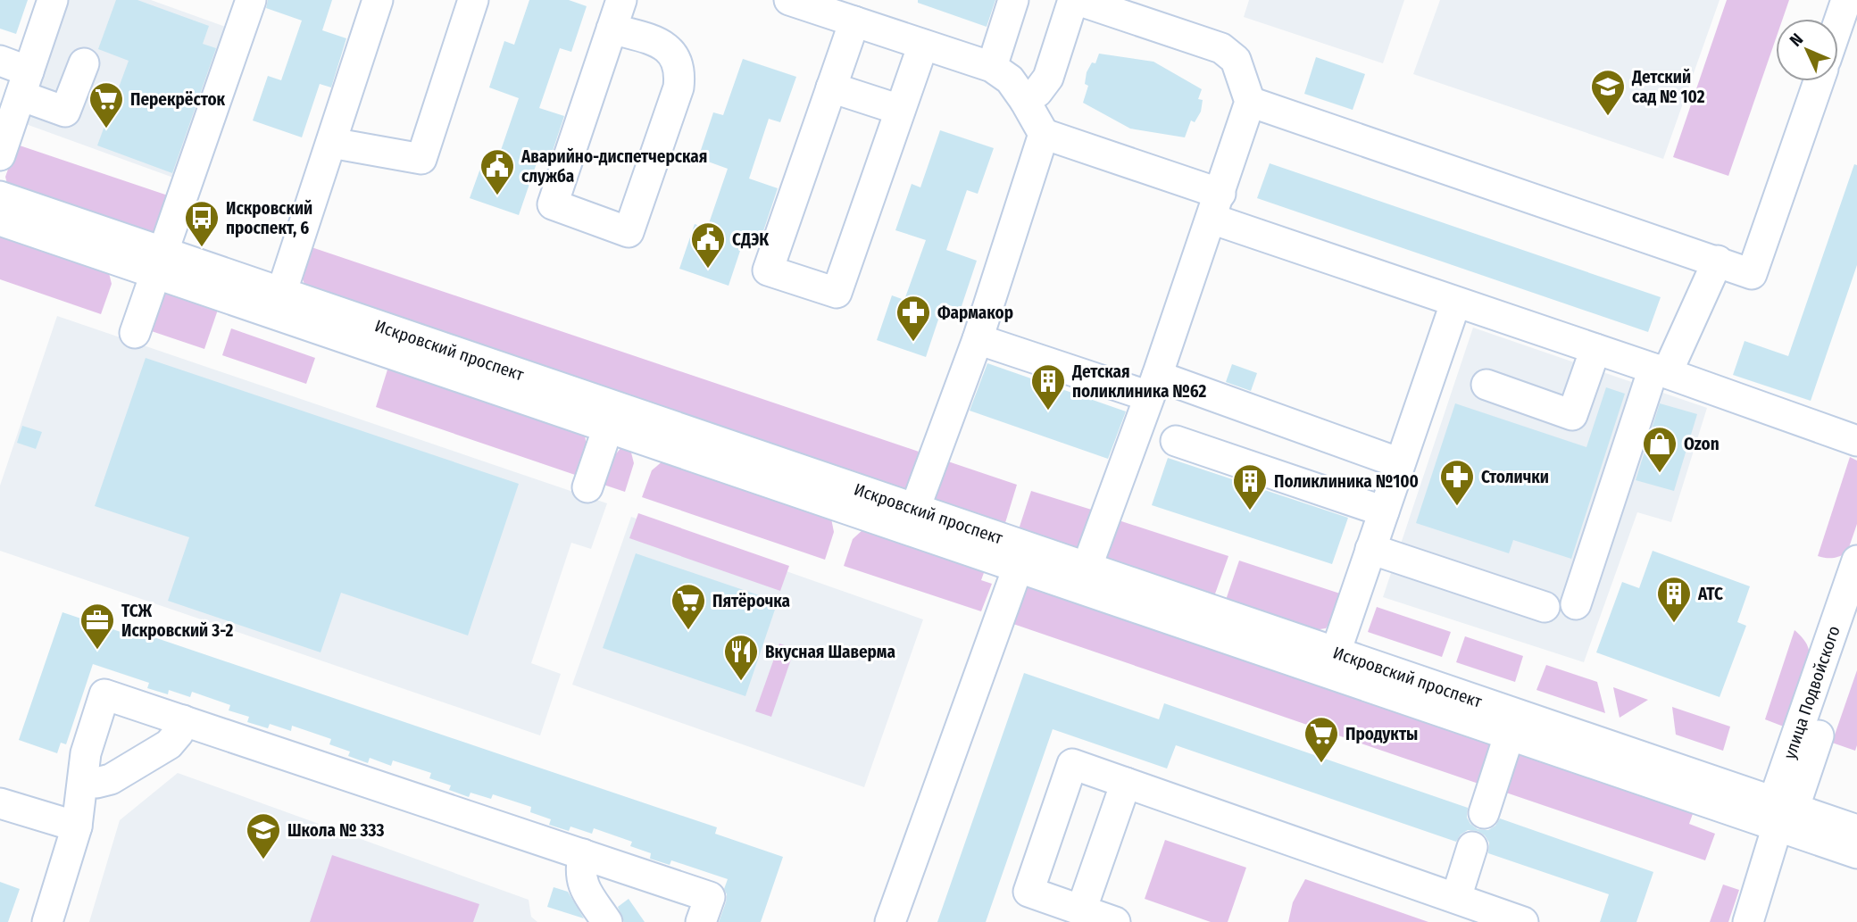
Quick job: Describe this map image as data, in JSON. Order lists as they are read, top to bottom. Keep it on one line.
{"streets":{"street":["Искровский проспект","улица Подвойского"]},"crossings":[["Искровский проспект","улица Подвойского"]],"places":{"school or university":["Детский сад № 102","Школа № 333"],"supermarket":["Перекрёсток","Пятёрочка","Продукты"],"public building":["Аварийно-диспетчерская служба","СДЭК"],"bus stop":["Искровский проспект, 6"],"pharmacy":["Фармакор","Столички"],"building":["Детская поликлиника №62","Поликлиника №100","АТС"],"shop":["Ozon"],"office":["ТСЖ Искровский 3-2"],"restaurant":["Вкусная Шаверма"]},"north":"top left"}
